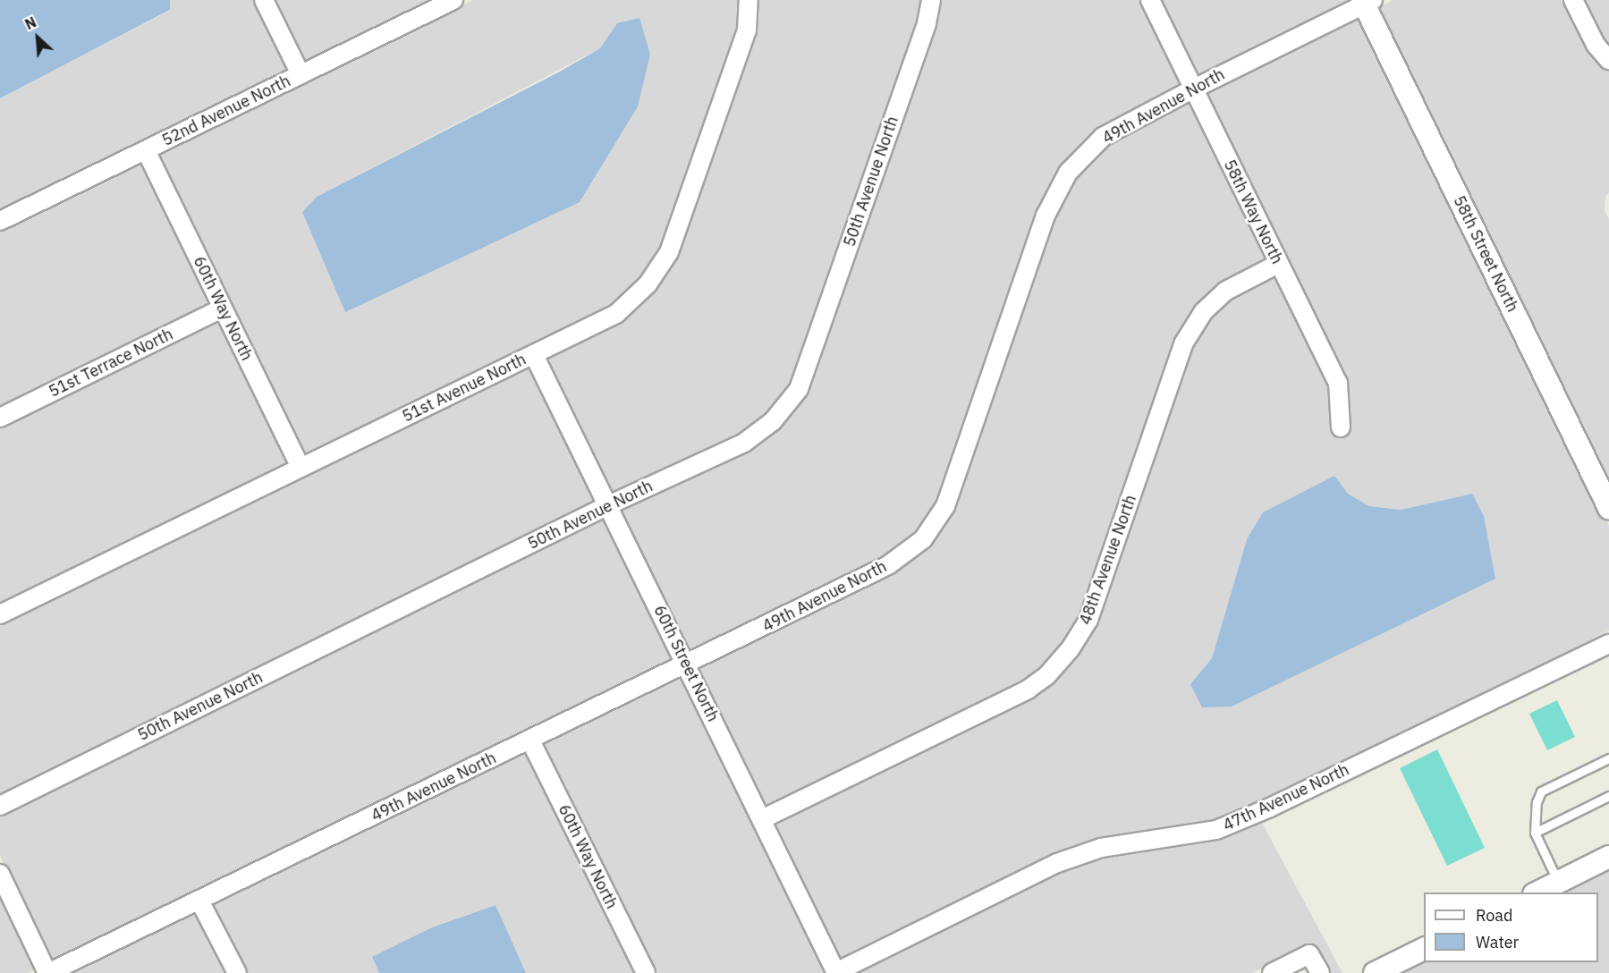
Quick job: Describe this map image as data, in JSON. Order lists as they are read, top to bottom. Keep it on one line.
{"streets":{"street":["49th Avenue North","52nd Avenue North","50th Avenue North","58th Way North","58th Street North","60th Way North","51st Terrace North","51st Avenue North","48th Avenue North","60th Street North","47th Avenue North"]},"crossings":[["49th Avenue North","58th Way North"],["49th Avenue North","58th Street North"],["49th Avenue North","60th Way North"],["49th Avenue North","60th Street North"],["52nd Avenue North","60th Way North"],["50th Avenue North","60th Street North"],["58th Way North","48th Avenue North"],["60th Way North","51st Terrace North"],["60th Way North","51st Avenue North"],["51st Avenue North","60th Street North"],["48th Avenue North","60th Street North"],["60th Street North","47th Avenue North"]],"legend":["Road","Water"],"north":"top left"}
